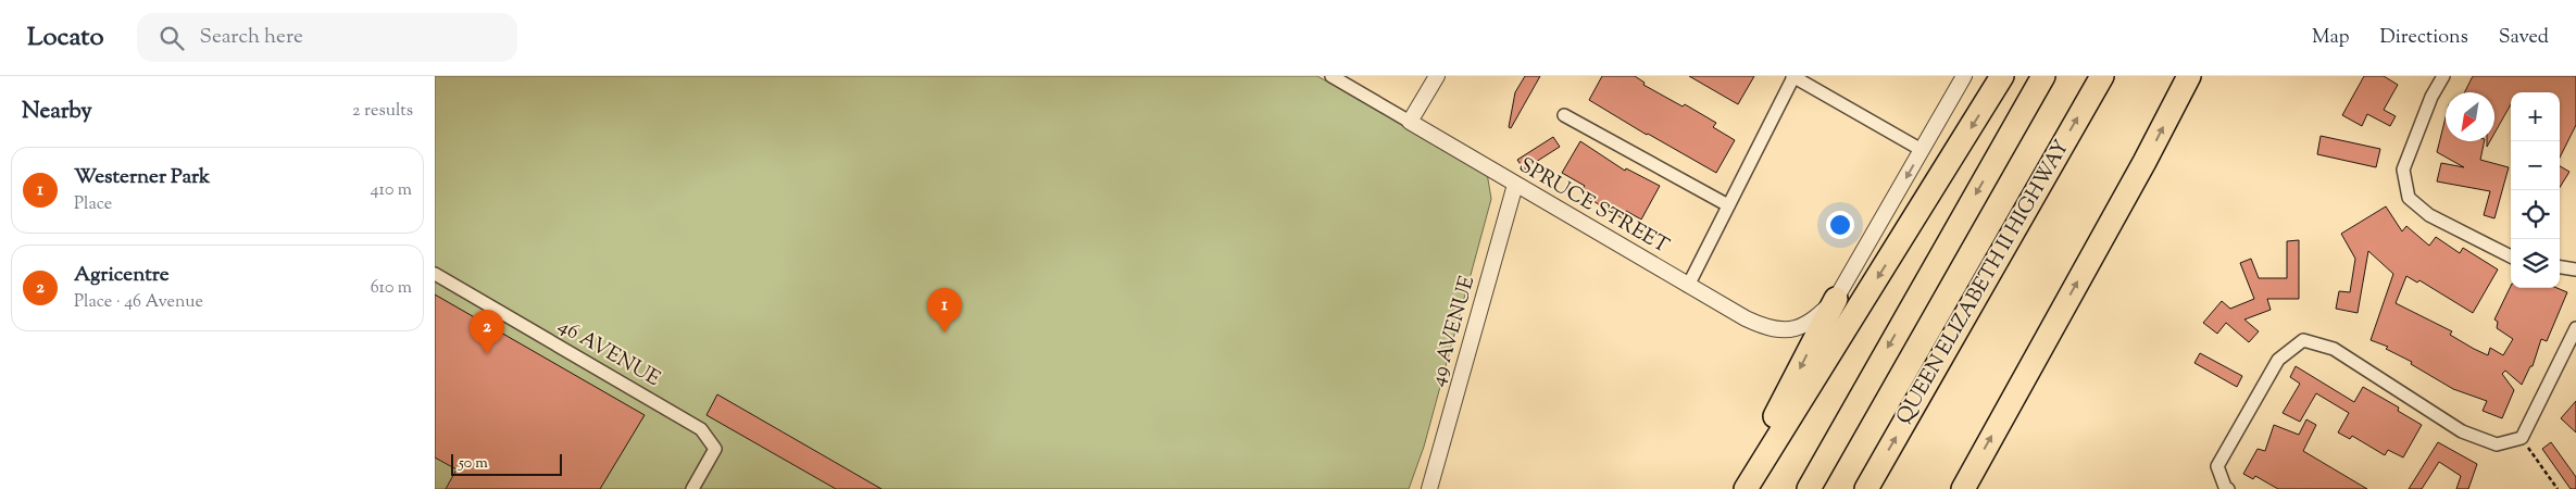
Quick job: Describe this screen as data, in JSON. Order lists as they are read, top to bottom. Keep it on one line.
{"streets":{"highway":["QUEEN ELIZABETH II HIGHWAY"],"street":["SPRUCE STREET","49 AVENUE","46 AVENUE"]},"crossings":[["SPRUCE STREET","49 AVENUE"]],"scale_bar":"50 m","north":"bottom left","page":{"header":"Locato","search":"Search here","nav":["Map","Directions","Saved"],"heading":["Nearby","2 results"],"map_buttons":["+","−"],"list":[{"mark":"1","name":"Westerner Park","note":"Place","value":"410 m"},{"mark":"2","name":"Agricentre","note":"Place · 46 Avenue","value":"610 m"}],"pins":["1","2"],"scale":"50 m"}}
